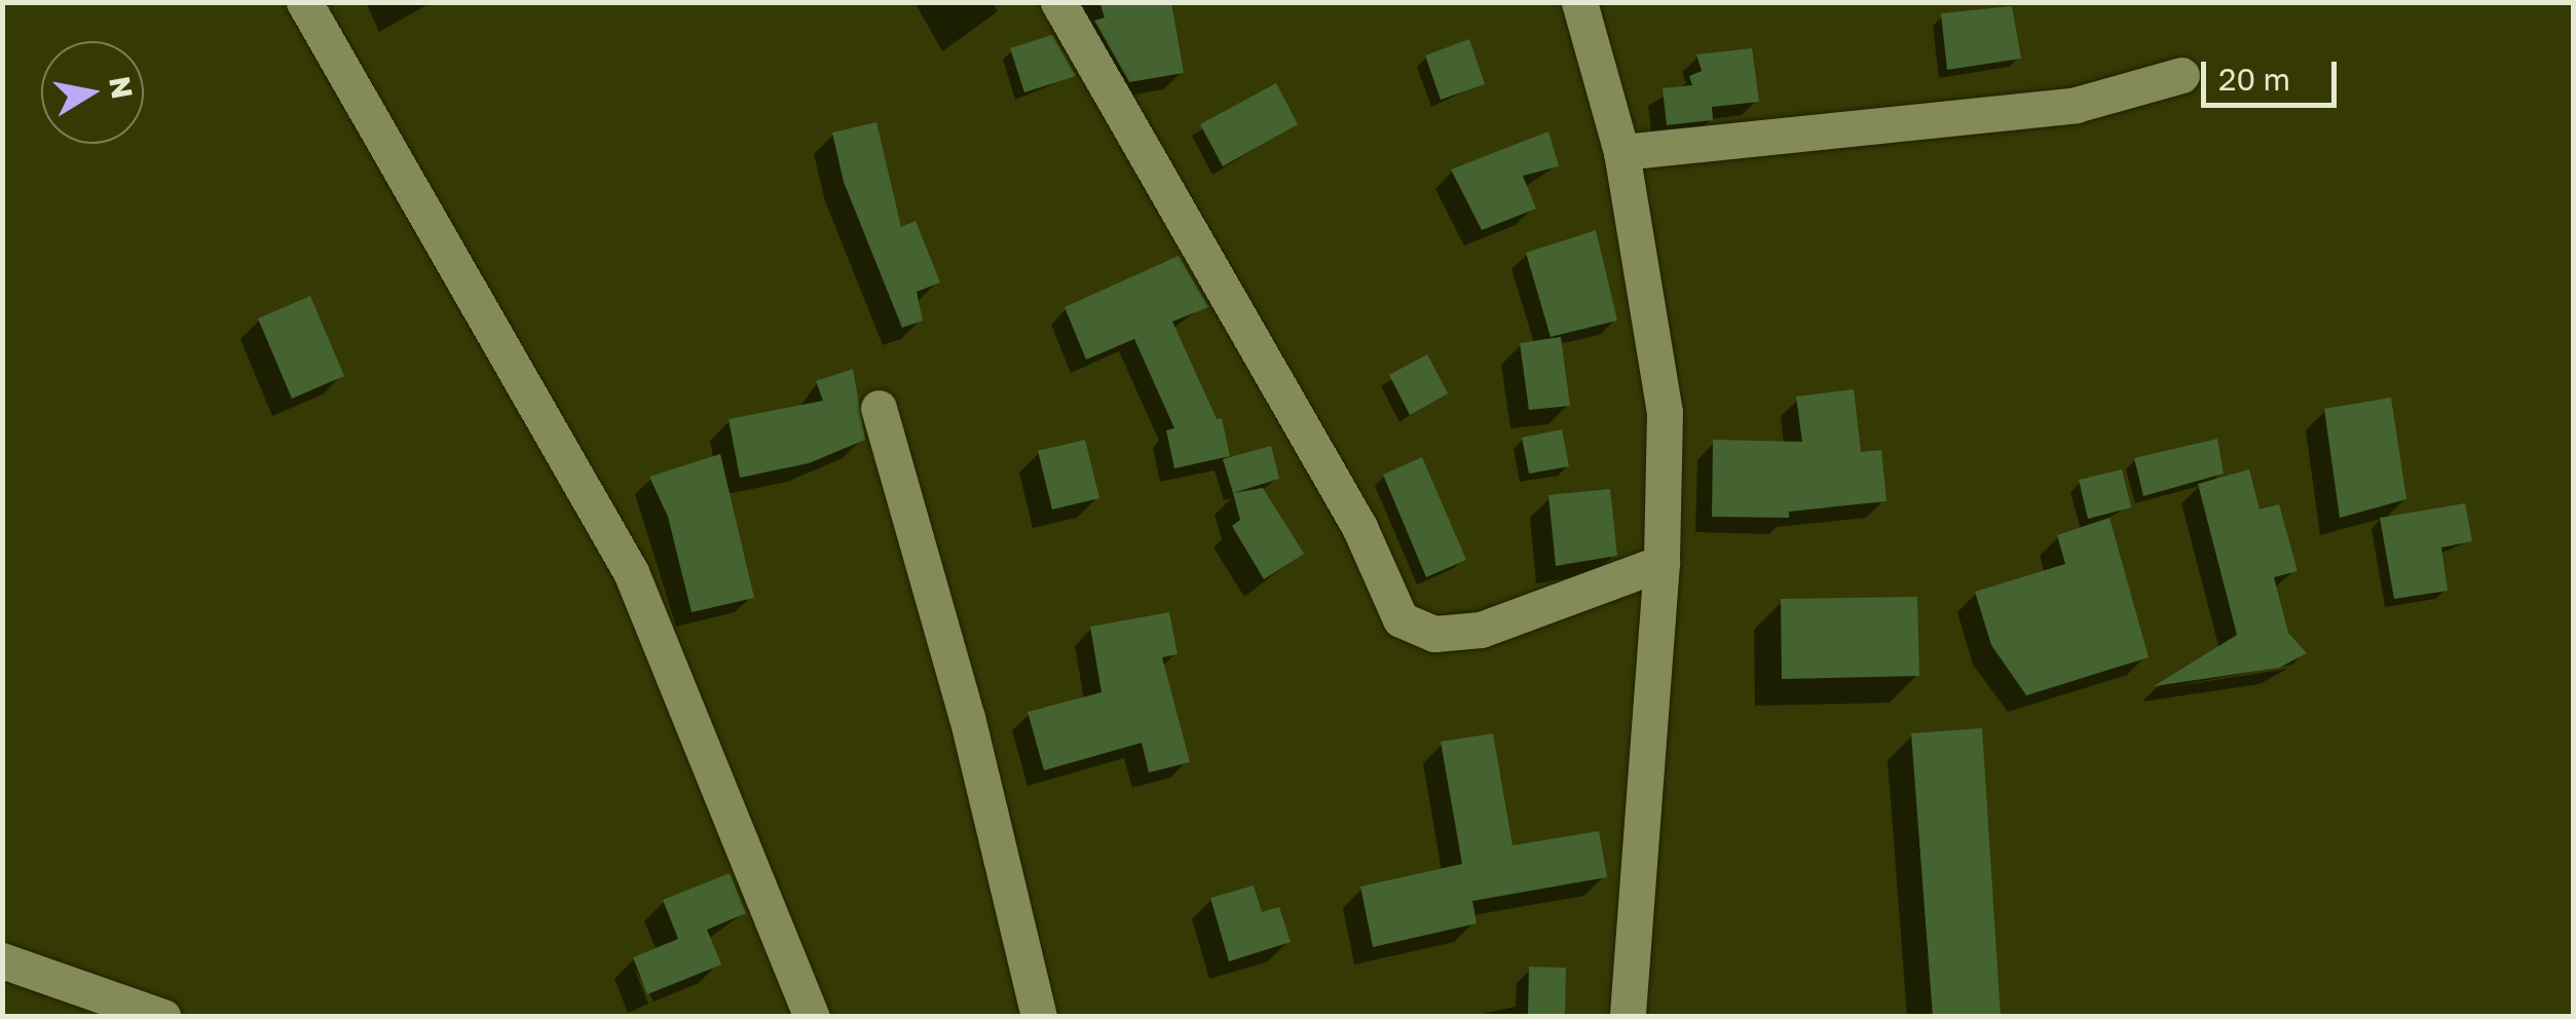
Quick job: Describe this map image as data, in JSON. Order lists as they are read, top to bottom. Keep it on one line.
{"scale_bar":"20 m","north":"right"}
